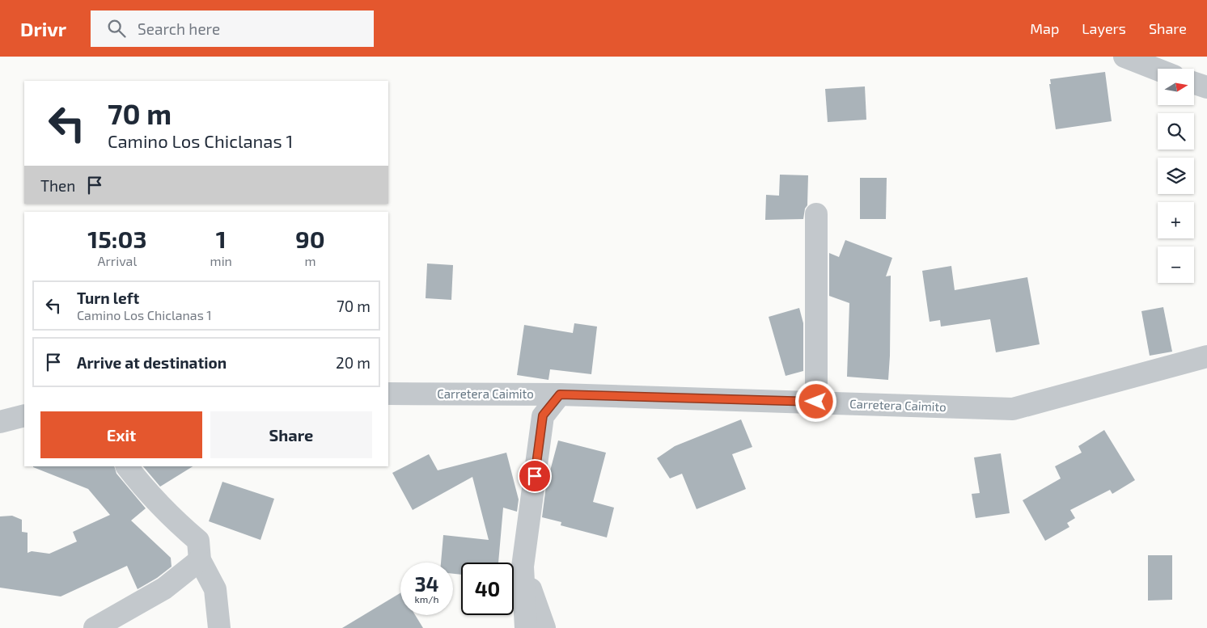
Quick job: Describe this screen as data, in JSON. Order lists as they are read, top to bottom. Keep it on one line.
{"streets":{"street":["Carretera Caimito"]},"north":"right","page":{"header":"Drivr","search":"Search here","nav":["Map","Layers","Share"],"map_buttons":["+","−"],"turn":["70 m","Camino Los Chiclanas 1"],"then":"Then","eta":["15:03","Arrival","1","min","90","m"],"list":[{"name":"Turn left","note":"Camino Los Chiclanas 1","value":"70 m"},{"name":"Arrive at destination","value":"20 m"}],"buttons":["Exit","Share"],"speed":"34 km/h","limit":"40"}}
